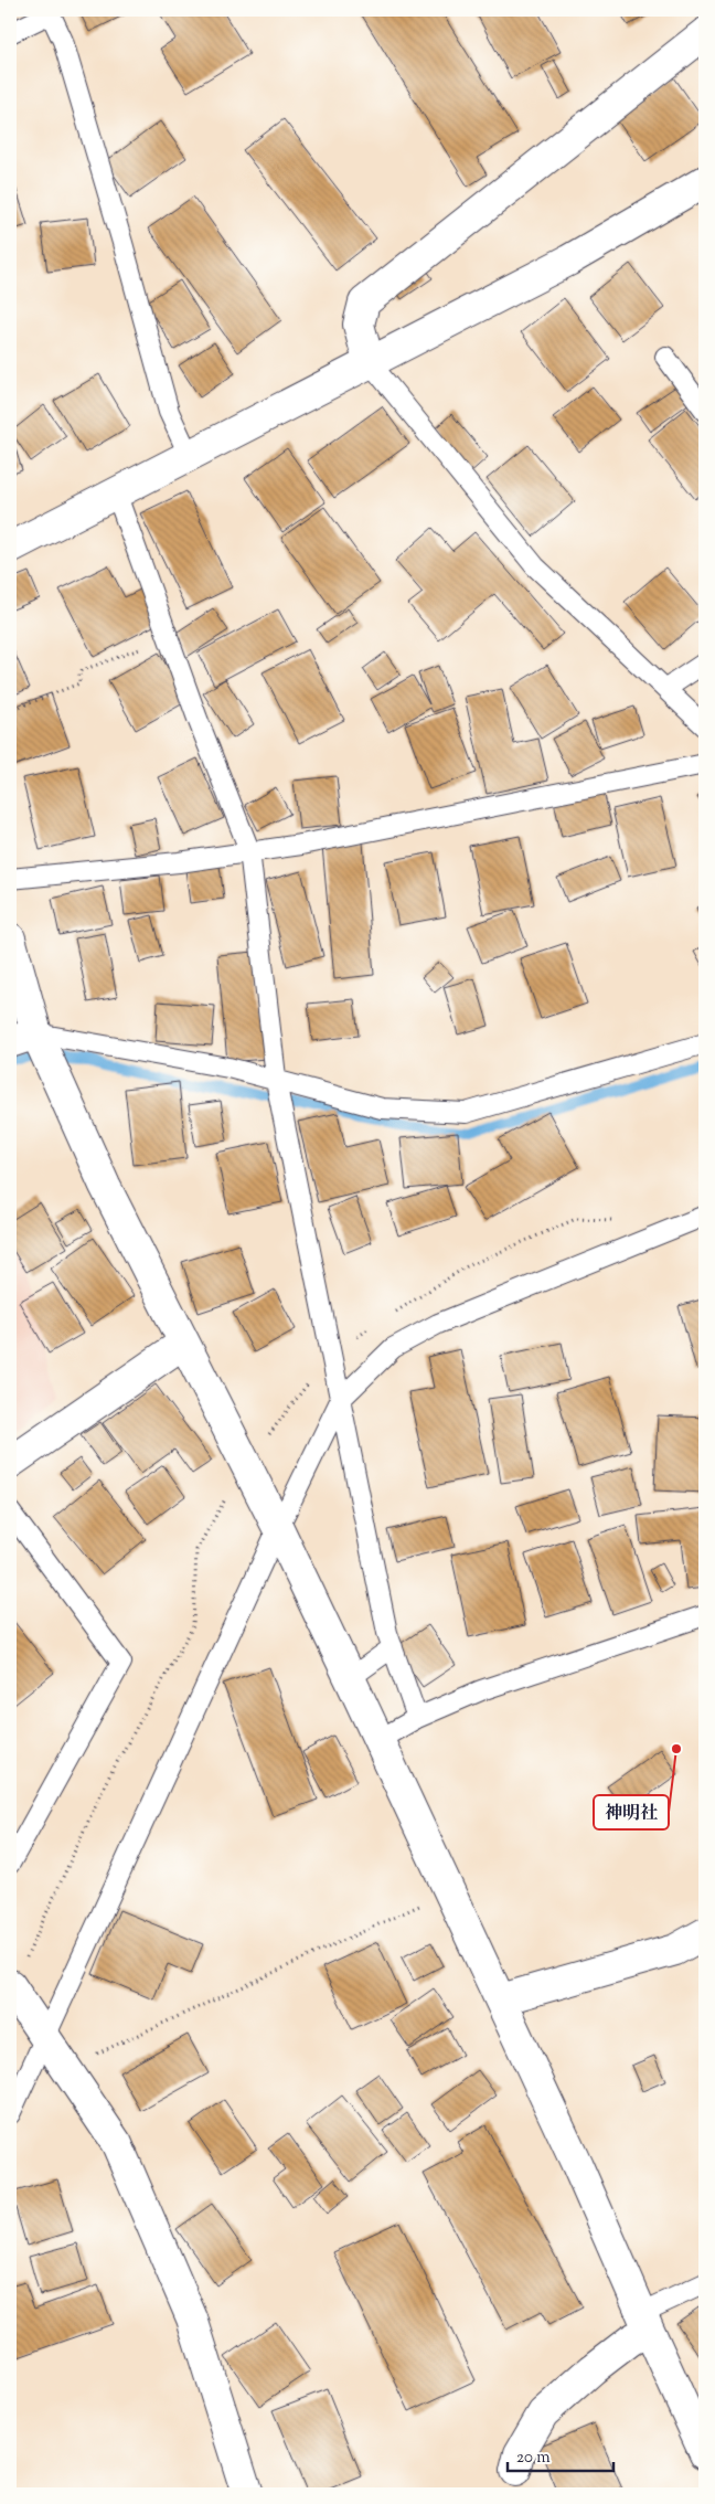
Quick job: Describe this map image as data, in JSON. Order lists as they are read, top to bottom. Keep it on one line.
{"places":["神明社"],"scale_bar":"20 m"}
